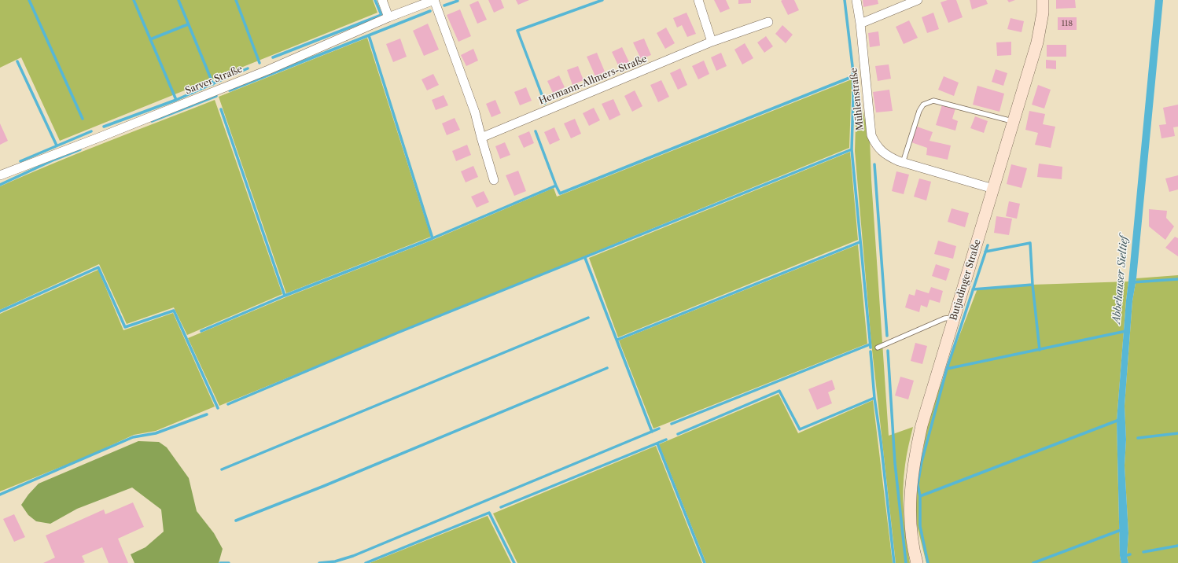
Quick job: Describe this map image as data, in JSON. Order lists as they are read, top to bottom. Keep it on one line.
{"streets":{"main road":["Butjadinger Straße"],"street":["Sarver Straße","Hermann-Allmers-Straße","Mühlenstraße"]},"crossings":[["Mühlenstraße","Butjadinger Straße"]],"water":["Abbehauser Sieltief"],"house_numbers":["118"]}
